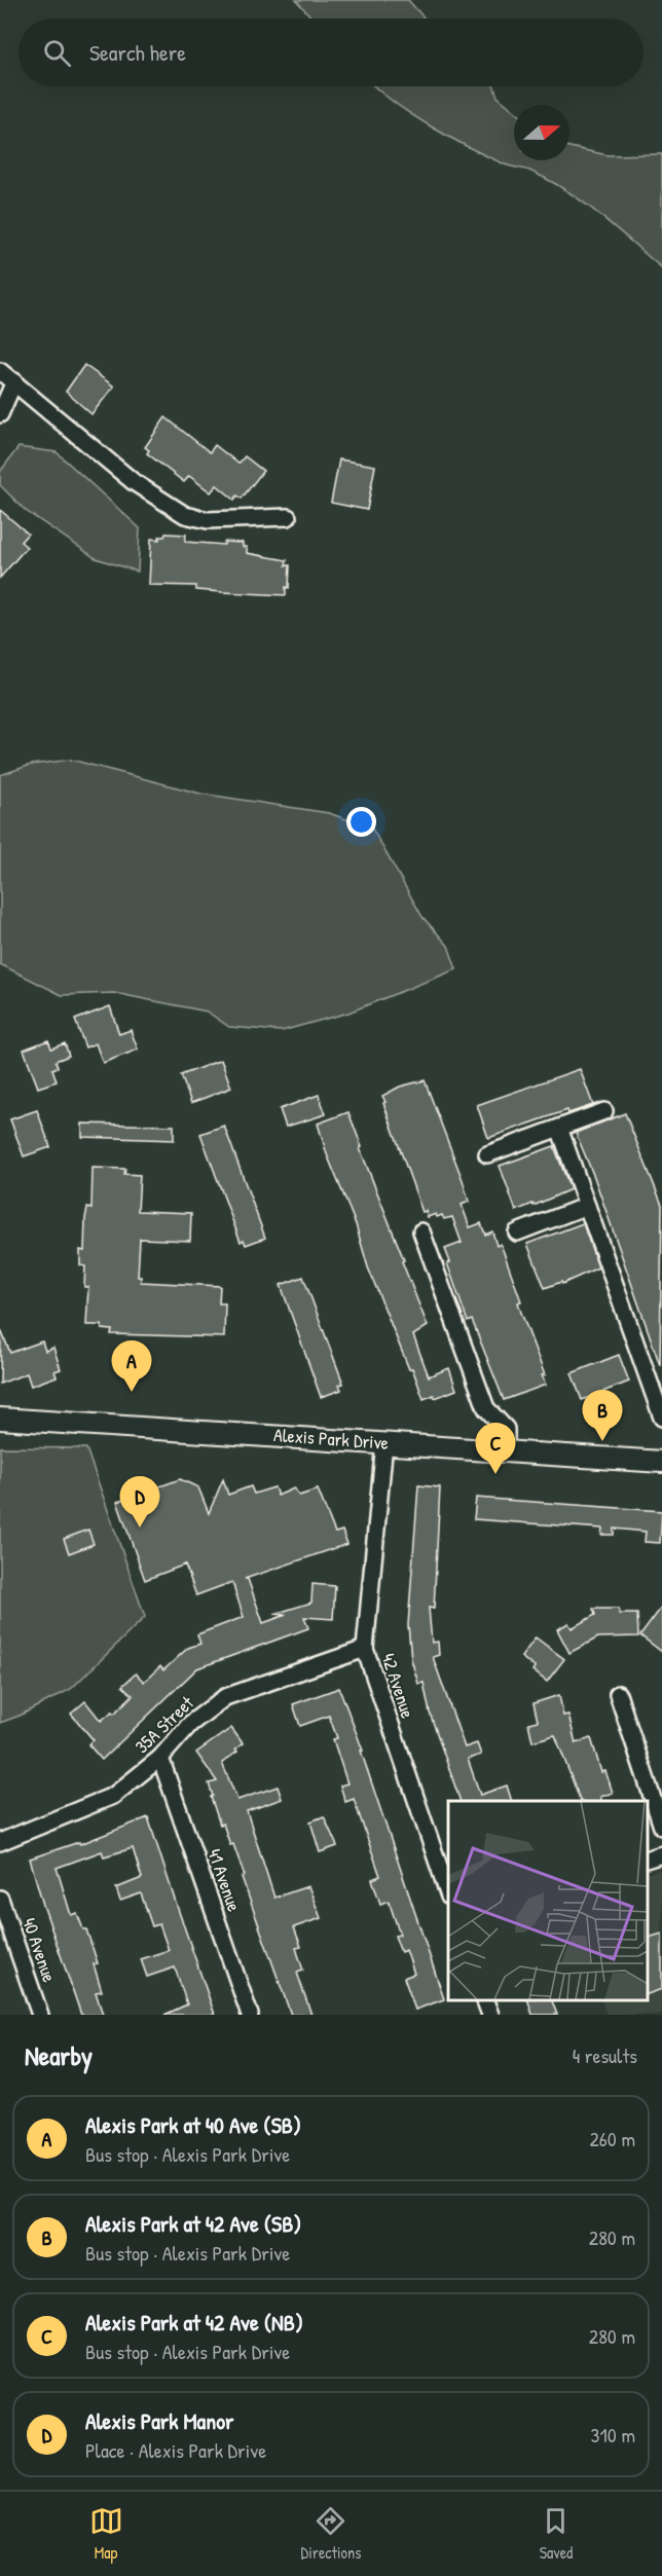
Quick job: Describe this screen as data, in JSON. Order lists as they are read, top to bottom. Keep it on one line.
{"streets":{"street":["Alexis Park Drive","42 Avenue","35A Street","41 Avenue","40 Avenue"]},"crossings":[["Alexis Park Drive","42 Avenue"],["42 Avenue","35A Street"],["35A Street","41 Avenue"]],"north":"right","page":{"search":"Search here","pins":["A","B","C","D"],"heading":["Nearby","4 results"],"list":[{"mark":"A","name":"Alexis Park at 40 Ave (SB)","note":"Bus stop · Alexis Park Drive","value":"260 m"},{"mark":"B","name":"Alexis Park at 42 Ave (SB)","note":"Bus stop · Alexis Park Drive","value":"280 m"},{"mark":"C","name":"Alexis Park at 42 Ave (NB)","note":"Bus stop · Alexis Park Drive","value":"280 m"},{"mark":"D","name":"Alexis Park Manor","note":"Place · Alexis Park Drive","value":"310 m"}],"nav":["Map","Directions","Saved"]}}
